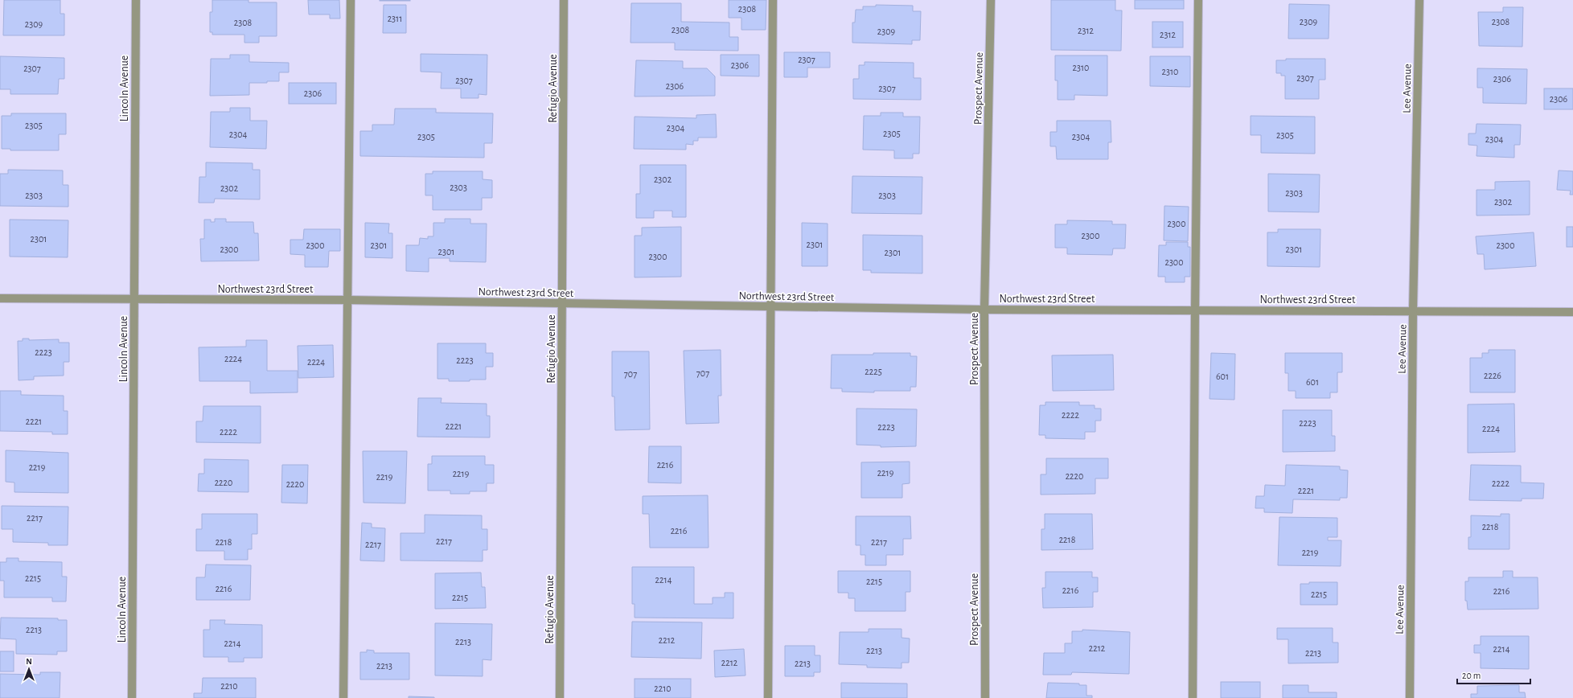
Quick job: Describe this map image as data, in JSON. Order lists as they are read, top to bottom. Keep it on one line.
{"streets":{"street":["Lincoln Avenue","Refugio Avenue","Prospect Avenue","Lee Avenue","Northwest 23rd Street"]},"crossings":[["Lincoln Avenue","Northwest 23rd Street"],["Refugio Avenue","Northwest 23rd Street"],["Prospect Avenue","Northwest 23rd Street"],["Lee Avenue","Northwest 23rd Street"]],"house_numbers":["2308","2311","2309","2308","2308","2309","2308","2312","2309","2312","2307","2306","2310","2307","2310","2307","2306","2307","2306","2307","2306","2306","2305","2304","2305","2304","2305","2305","2304","2304","2302","2303","2302","2303","2303","2303","2302","2300","2300","2301","2301","2300","2301","2300","2300","2301","2301","2301","2300","2300","2223","2224","2223","2224","2225","707","707","2226","601","601","2222","2221","2223","2221","2223","2224","2222","2216","2219","2219","2219","2220","2219","2220","2222","2220","2221","2217","2218","2216","2218","2217","2218","2217","2217","2219","2215","2214","2215","2216","2216","2216","2215","2215","2213","2212","2213","2214","2212","2214","2213","2213","2212","2213","2213","2210","2210"],"scale_bar":"20 m","north":"top"}
